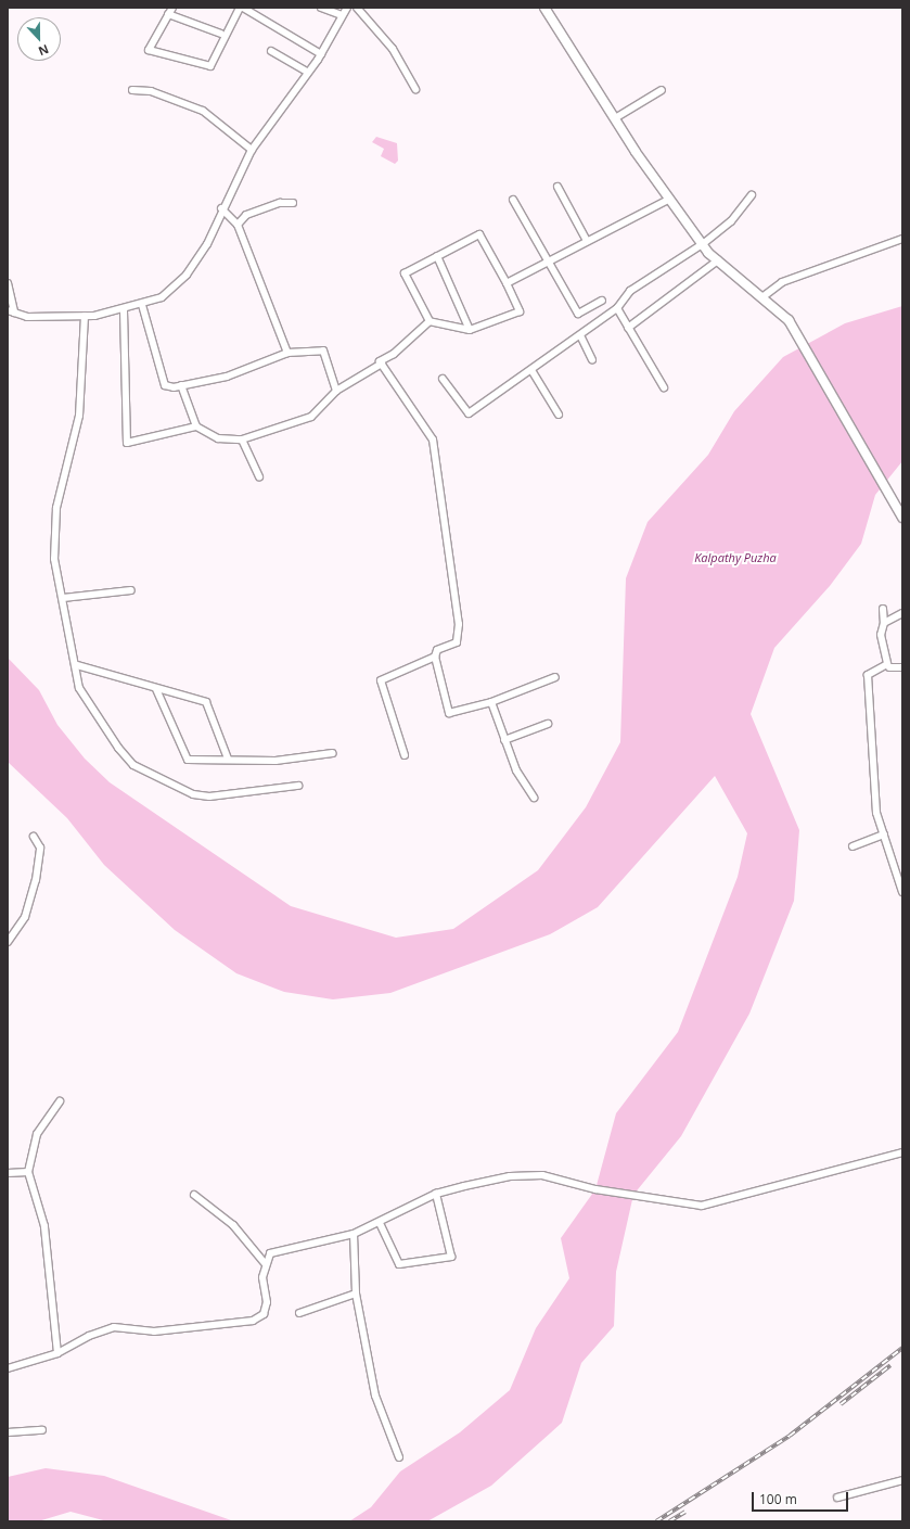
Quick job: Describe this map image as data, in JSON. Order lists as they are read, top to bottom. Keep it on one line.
{"water":["Kalpathy Puzha"],"scale_bar":"100 m","north":"bottom"}
